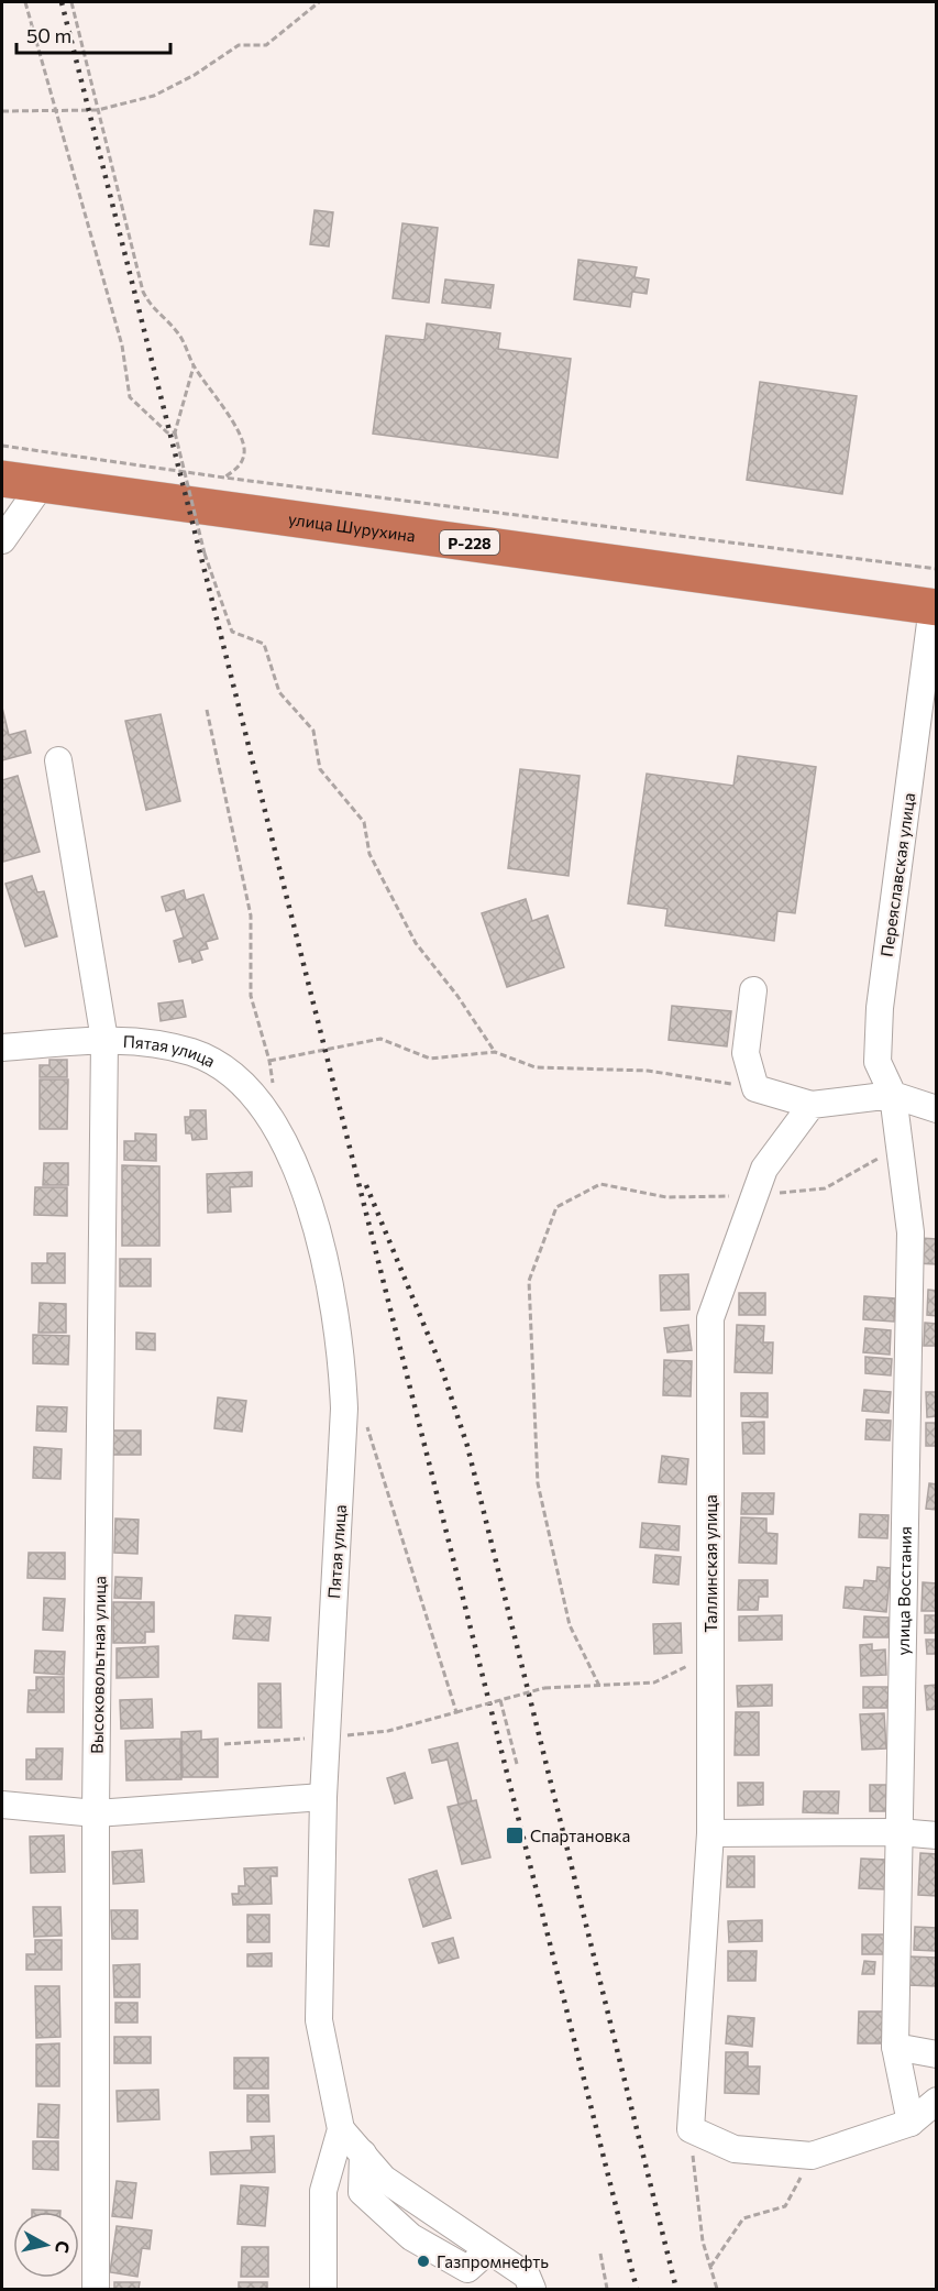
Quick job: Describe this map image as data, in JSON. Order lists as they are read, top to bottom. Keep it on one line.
{"streets":{"highway":["улица Шурухина","Р-228"],"street":["Переяславская улица","Пятая улица","Таллинская улица","улица Восстания","Высоковольтная улица"]},"crossings":[["улица Шурухина","Переяславская улица"],["Переяславская улица","улица Восстания"],["Пятая улица","Высоковольтная улица"]],"places":{"transit":["Спартановка"],"other":["Газпромнефть"]},"scale_bar":"50 m","north":"right"}
